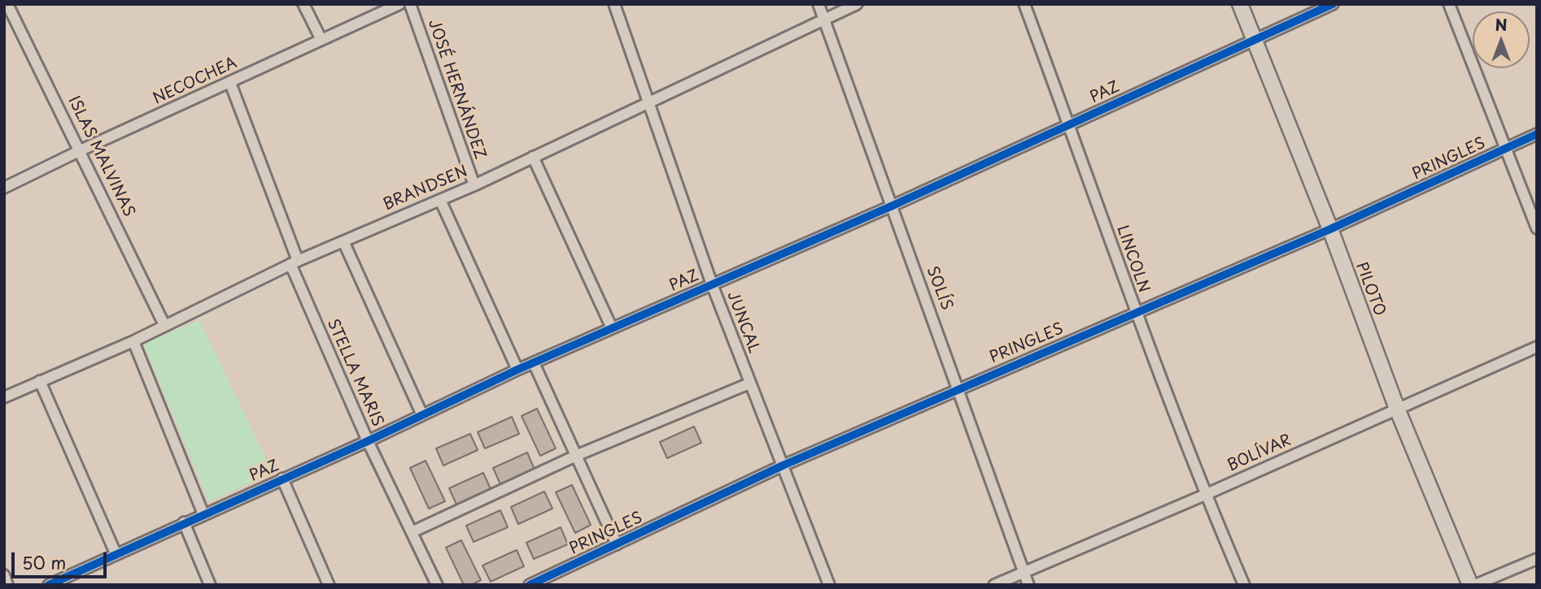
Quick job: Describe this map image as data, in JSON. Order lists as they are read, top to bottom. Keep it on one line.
{"streets":{"main road":["PILOTO"],"street":["NECOCHEA","JOSÉ HERNÁNDEZ","PAZ","ISLAS MALVINAS","PRINGLES","BRANDSEN","LINCOLN","SOLÍS","JUNCAL","STELLA MARIS","BOLÍVAR"]},"crossings":[["NECOCHEA","ISLAS MALVINAS"],["NECOCHEA","STELLA MARIS"],["JOSÉ HERNÁNDEZ","BRANDSEN"],["PAZ","LINCOLN"],["PAZ","SOLÍS"],["PAZ","PILOTO"],["PAZ","JUNCAL"],["PAZ","STELLA MARIS"],["ISLAS MALVINAS","BRANDSEN"],["PRINGLES","LINCOLN"],["PRINGLES","SOLÍS"],["PRINGLES","PILOTO"],["PRINGLES","JUNCAL"],["BRANDSEN","SOLÍS"],["BRANDSEN","JUNCAL"],["BRANDSEN","STELLA MARIS"],["LINCOLN","BOLÍVAR"],["SOLÍS","BOLÍVAR"],["PILOTO","BOLÍVAR"]],"scale_bar":"50 m","north":"top"}
